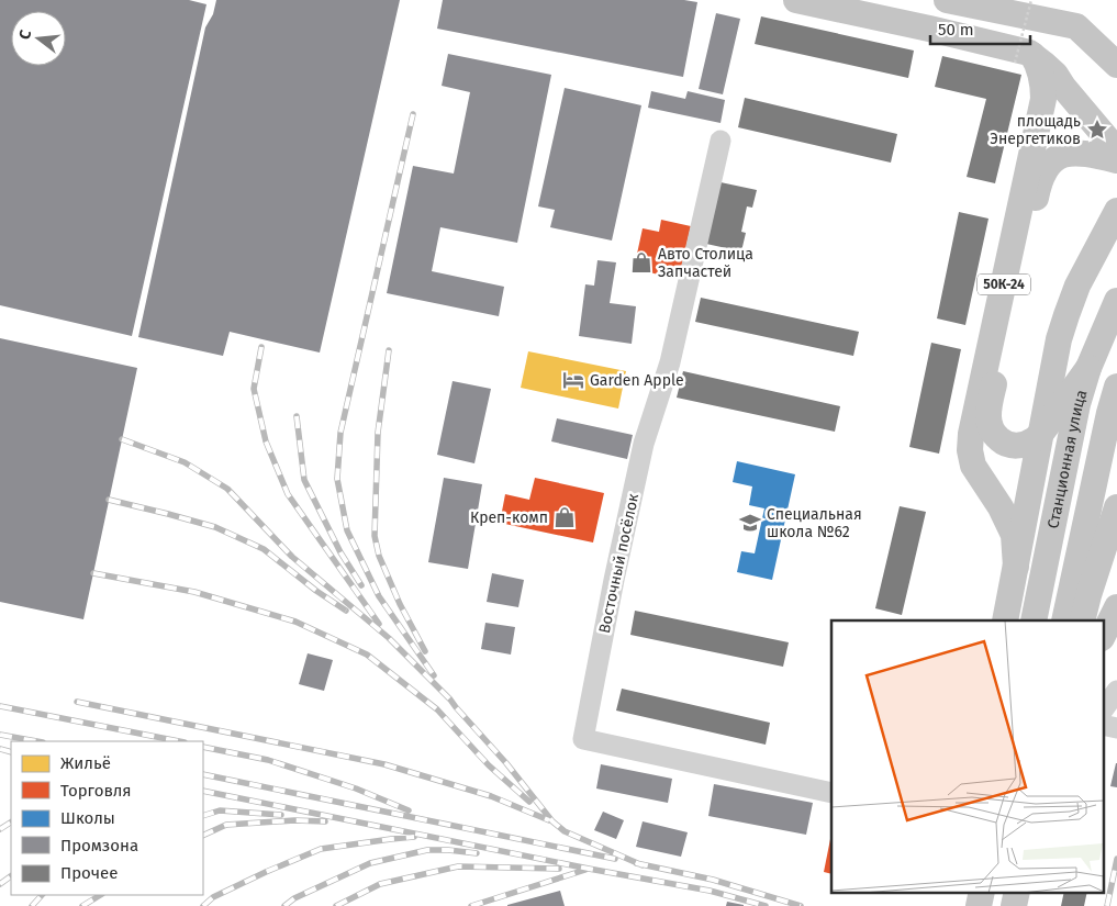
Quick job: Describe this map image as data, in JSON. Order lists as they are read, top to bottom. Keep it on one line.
{"streets":{"main road":["50К-24","Станционная улица"],"street":["Восточный посёлок"]},"places":{"place":["площадь Энергетиков"],"shop":["Авто Столица Запчастей","Креп-комп"],"hotel":["Garden Apple"],"school or university":["Специальная школа №62"]},"legend":["Жильё","Торговля","Школы","Промзона","Прочее"],"scale_bar":"50 m","north":"left"}
